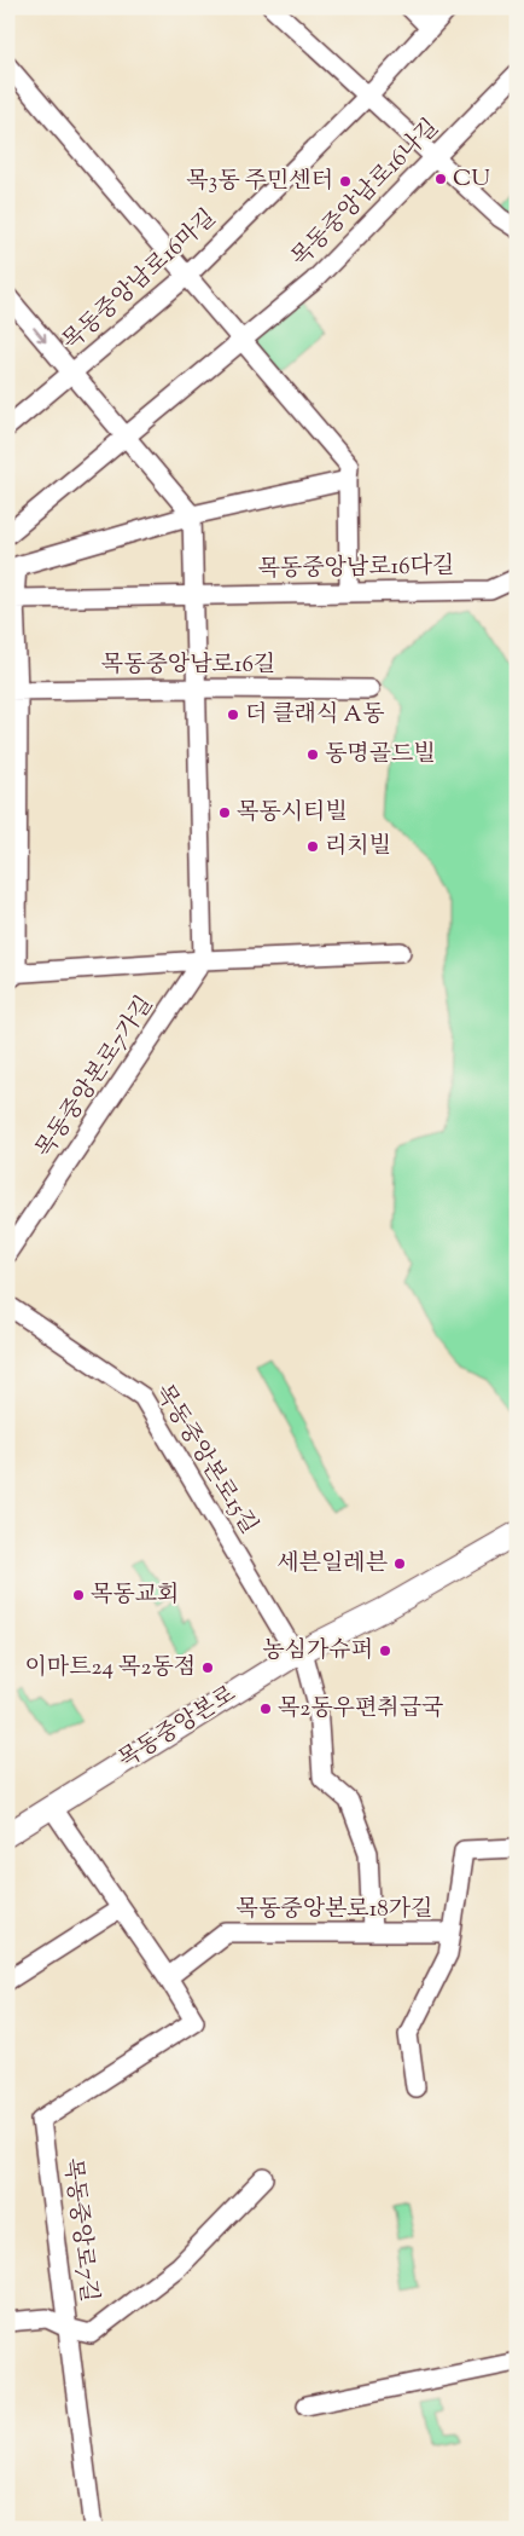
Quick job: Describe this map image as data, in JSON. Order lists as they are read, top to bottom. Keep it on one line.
{"streets":{"street":["목동중앙남로16나길","목동중앙남로16마길","목동중앙남로16다길","목동중앙남로16길","목동중앙본로7가길","목동중앙본로15길","목동중앙본로","목동중앙본로18가길","목동중앙로7길"]},"crossings":[["목동중앙본로15길","목동중앙본로"],["목동중앙본로18가길","목동중앙로7길"]],"places":["CU","목3동 주민센터","더 클래식 A동","동명골드빌","목동시티빌","리치빌","세븐일레븐","목동교회","농심가슈퍼","이마트24 목2동점","목2동우편취급국"]}
